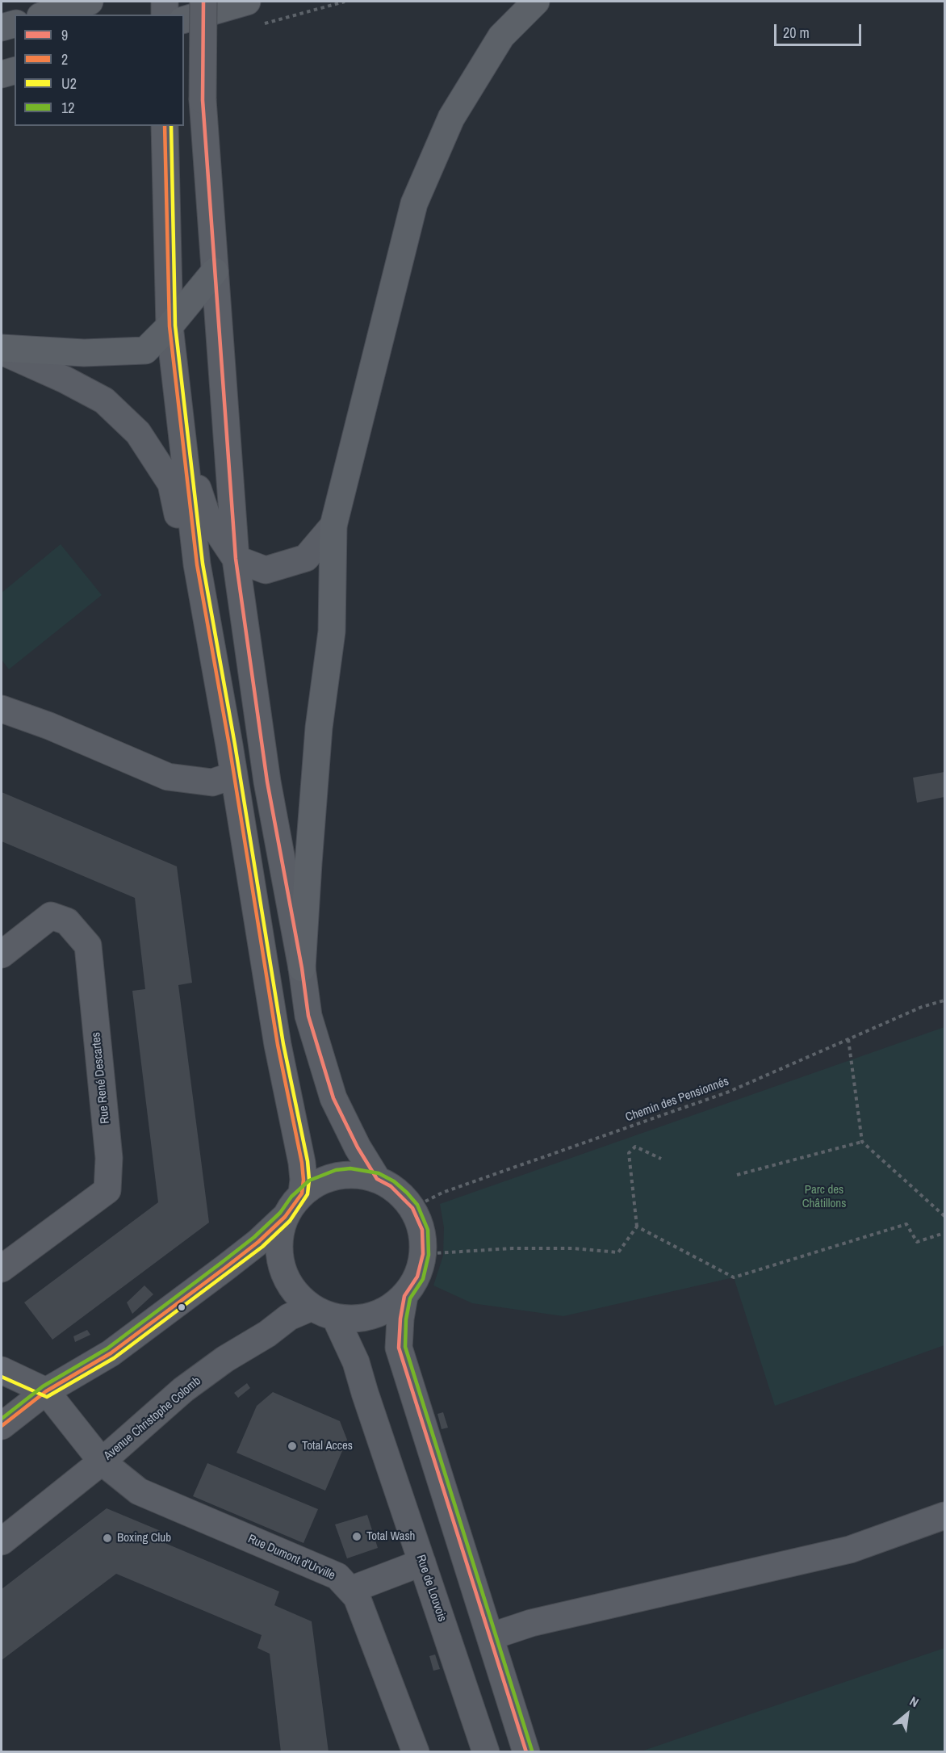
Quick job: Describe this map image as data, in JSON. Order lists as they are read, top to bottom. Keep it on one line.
{"streets":{"street":["Rue René Descartes","Avenue Christophe Colomb","Rue Dumont d'Urville","Rue de Louvois"],"path":["Chemin des Pensionnés"]},"crossings":[["Chemin des Pensionnés","Avenue Christophe Colomb"],["Chemin des Pensionnés","Rue de Louvois"],["Avenue Christophe Colomb","Rue Dumont d'Urville"],["Avenue Christophe Colomb","Rue de Louvois"]],"parks":["Parc des Châtillons"],"places":["Total Acces","Total Wash","Boxing Club"],"lines":["transit line 9","transit line 2","transit line U2","transit line 12"],"legend":["9","2","U2","12"],"scale_bar":"20 m","north":"top right"}
